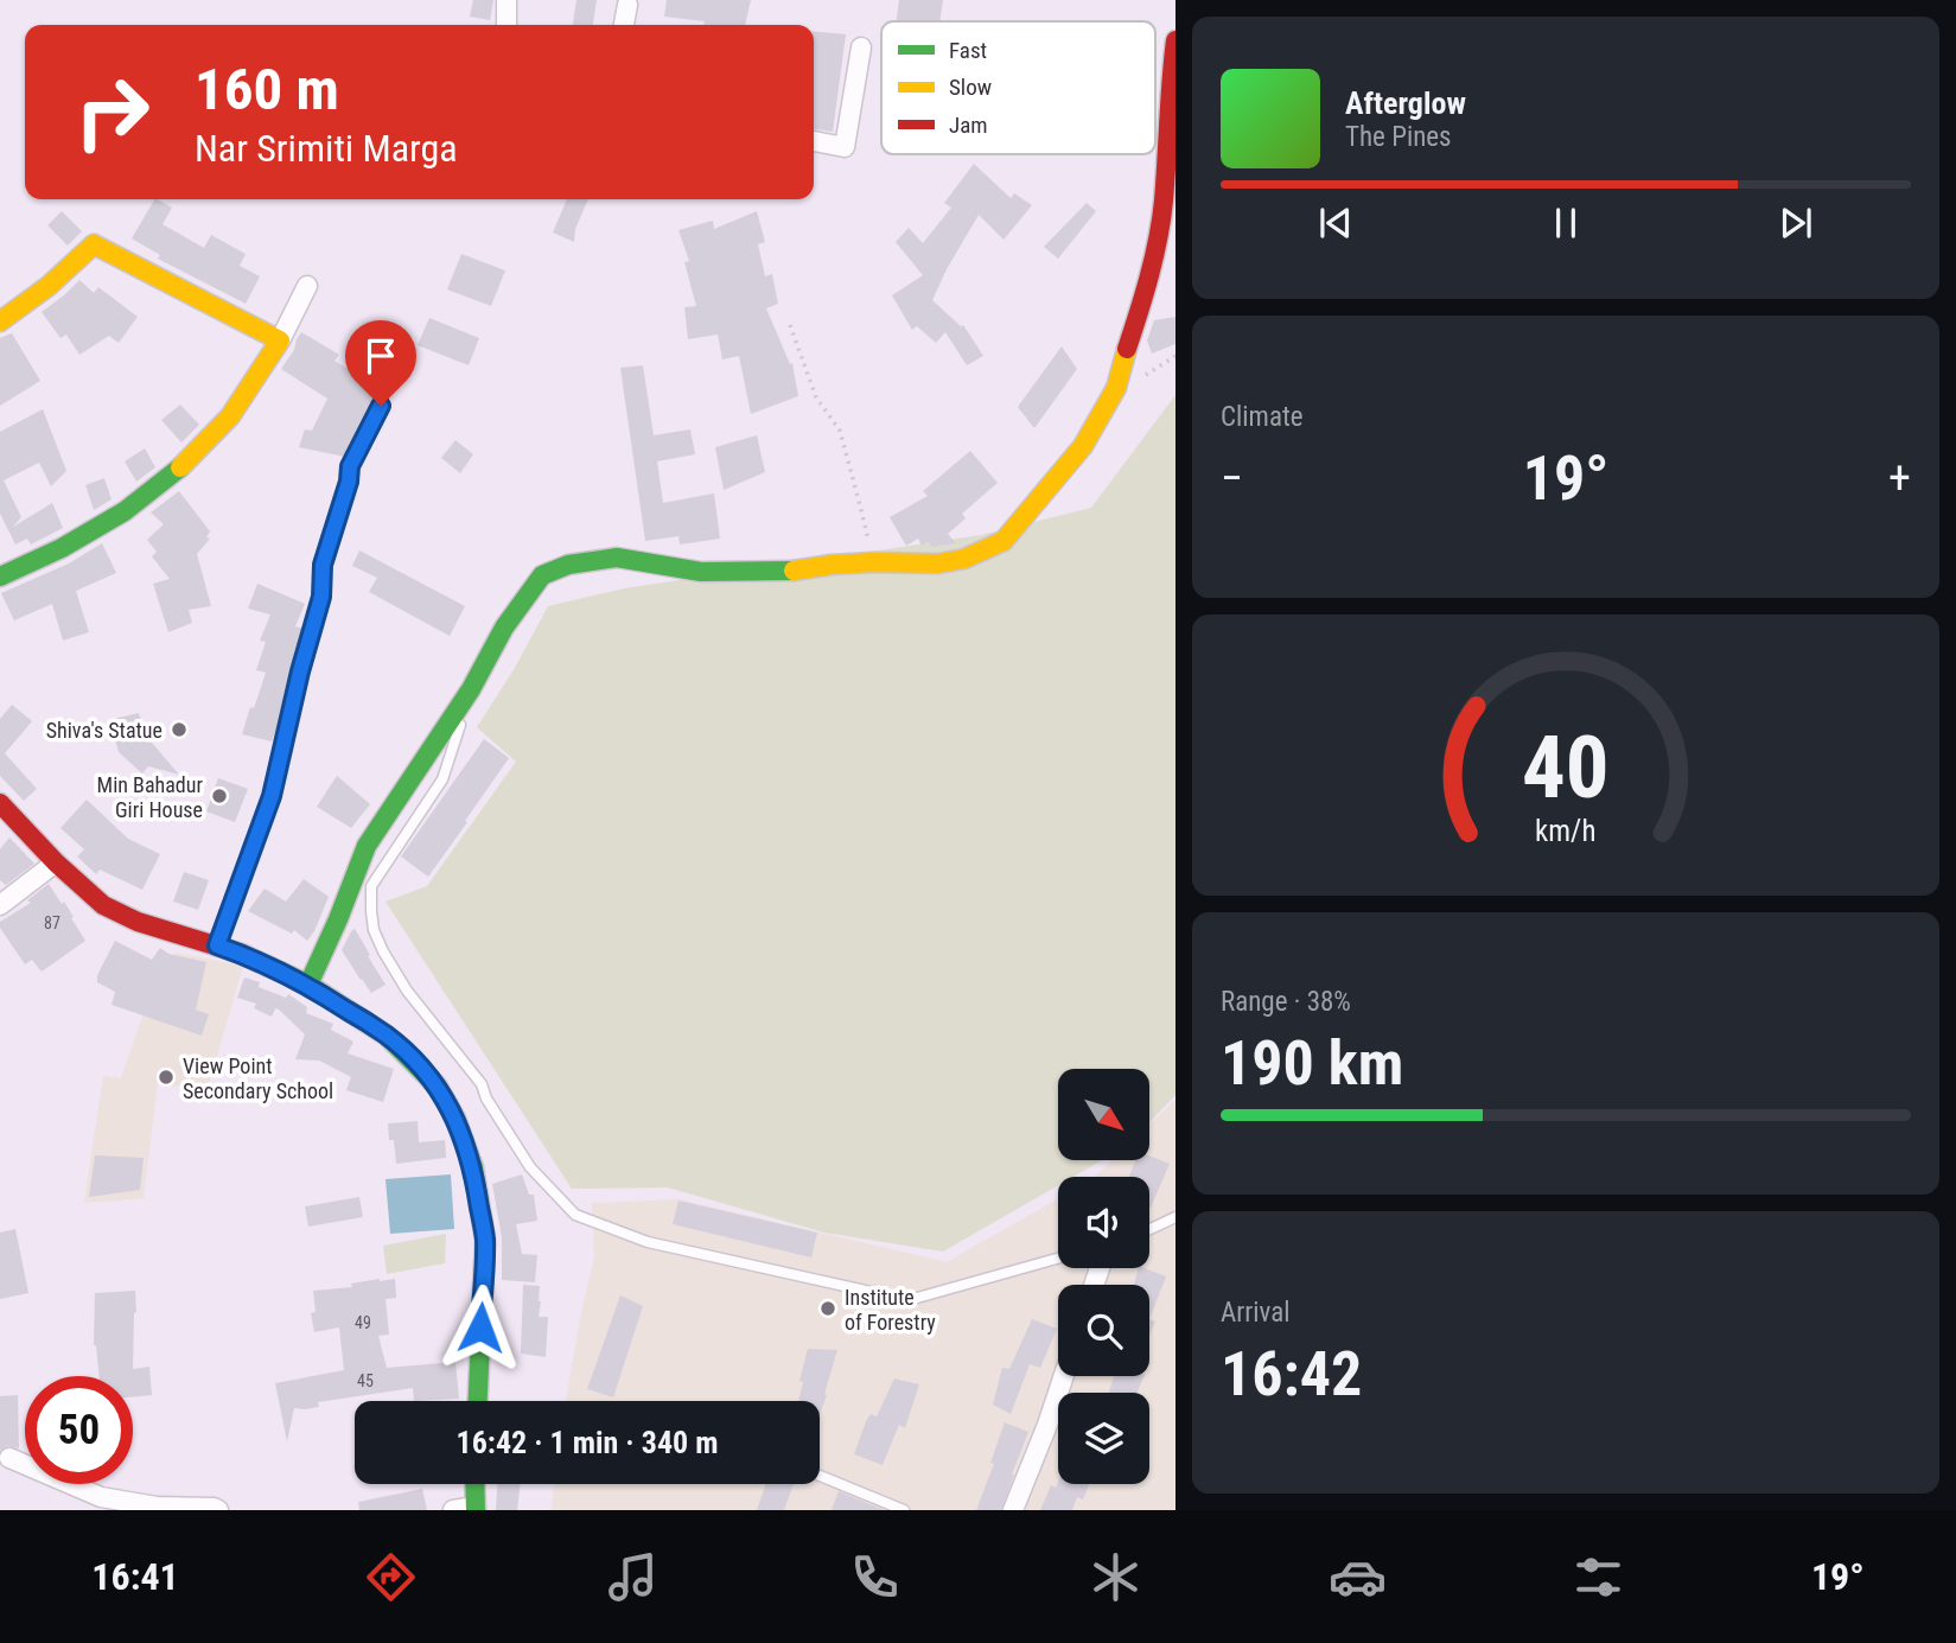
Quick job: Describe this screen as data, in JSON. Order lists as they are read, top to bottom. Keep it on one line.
{"places":["Shiva's Statue","Min Bahadur Giri House","View Point Secondary School","Institute of Forestry"],"house_numbers":["87","49","45"],"legend":["Fast","Slow","Jam"],"north":"bottom right","page":{"turn":["160 m","Nar Srimiti Marga"],"song":["Afterglow","The Pines"],"tile":["Climate",["Range · 38%","190 km"],["Arrival","16:42"]],"heat":["−","19°","+"],"limit":"50","trip":"16:42 · 1 min · 340 m","tabs":["16:41","19°"],"gauge":["40","km/h"]}}
